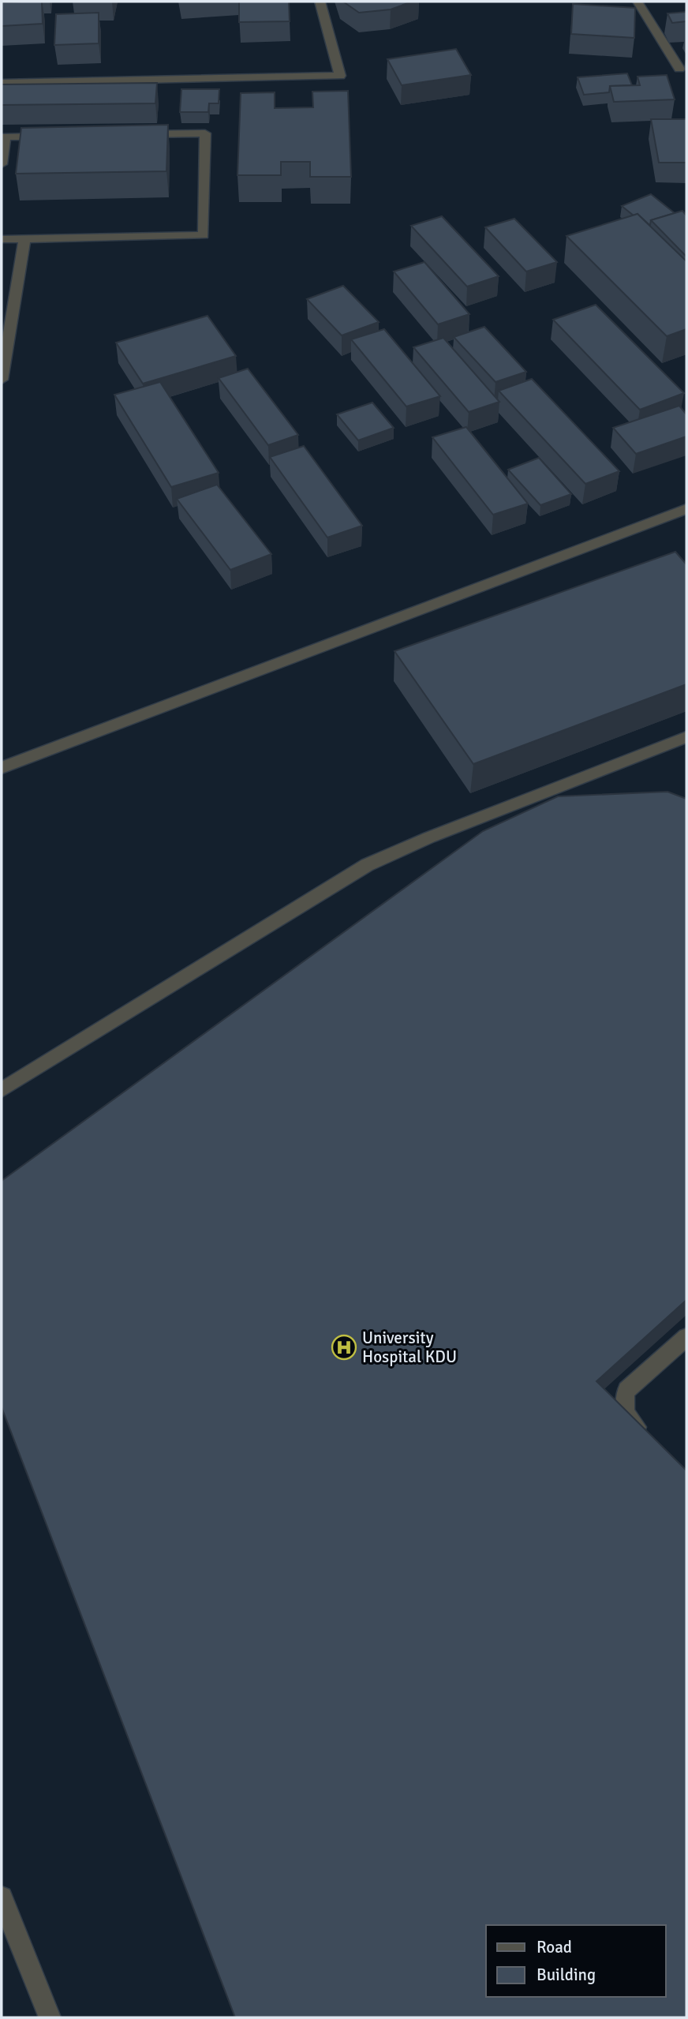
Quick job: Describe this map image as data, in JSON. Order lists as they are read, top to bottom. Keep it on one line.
{"places":{"hospital":["University Hospital KDU"]},"legend":["Road","Building"]}
